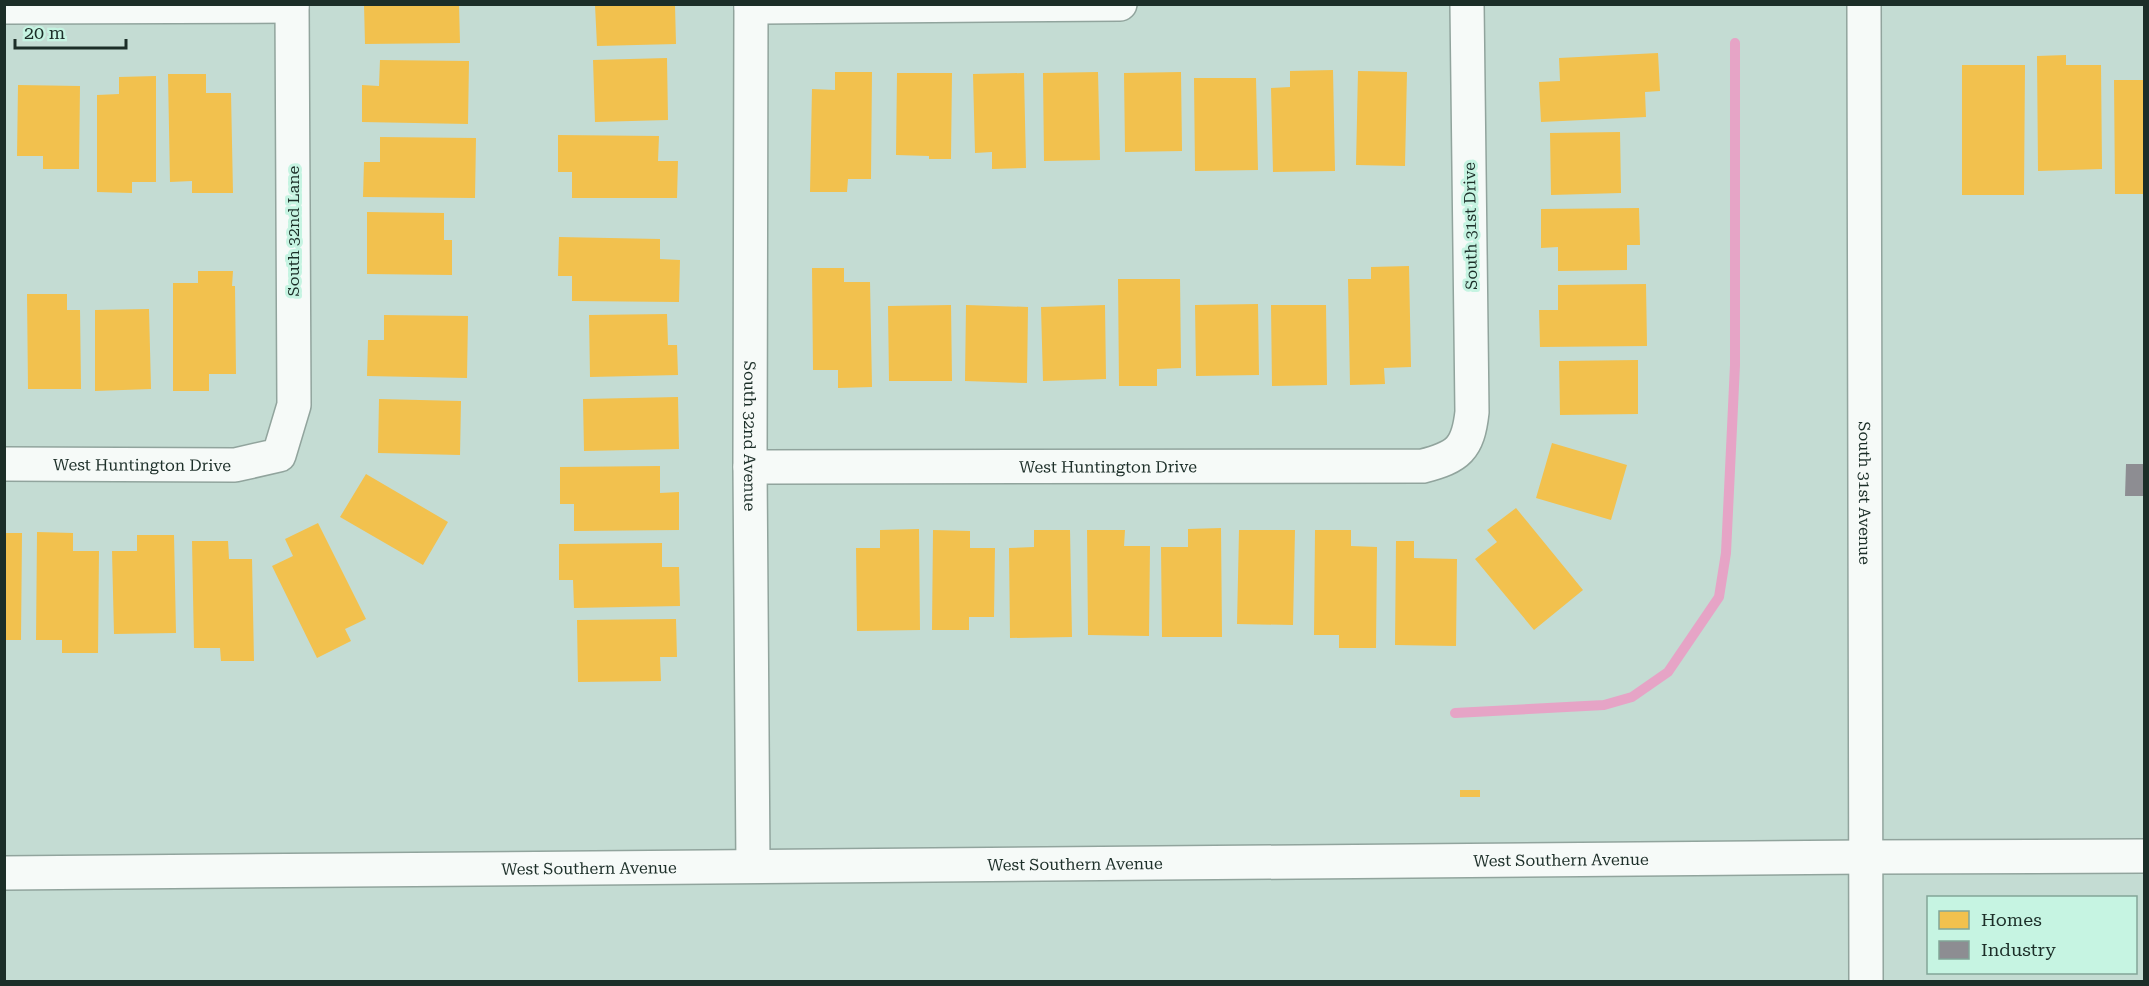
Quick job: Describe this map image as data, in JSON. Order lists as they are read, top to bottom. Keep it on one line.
{"streets":{"street":["South 31st Drive","South 32nd Lane","South 32nd Avenue","West Huntington Drive","South 31st Avenue","West Southern Avenue"]},"crossings":[["South 31st Drive","West Huntington Drive"],["South 32nd Lane","West Huntington Drive"],["South 32nd Avenue","West Huntington Drive"],["South 32nd Avenue","West Southern Avenue"],["South 31st Avenue","West Southern Avenue"]],"legend":["Homes","Industry"],"scale_bar":"20 m"}
